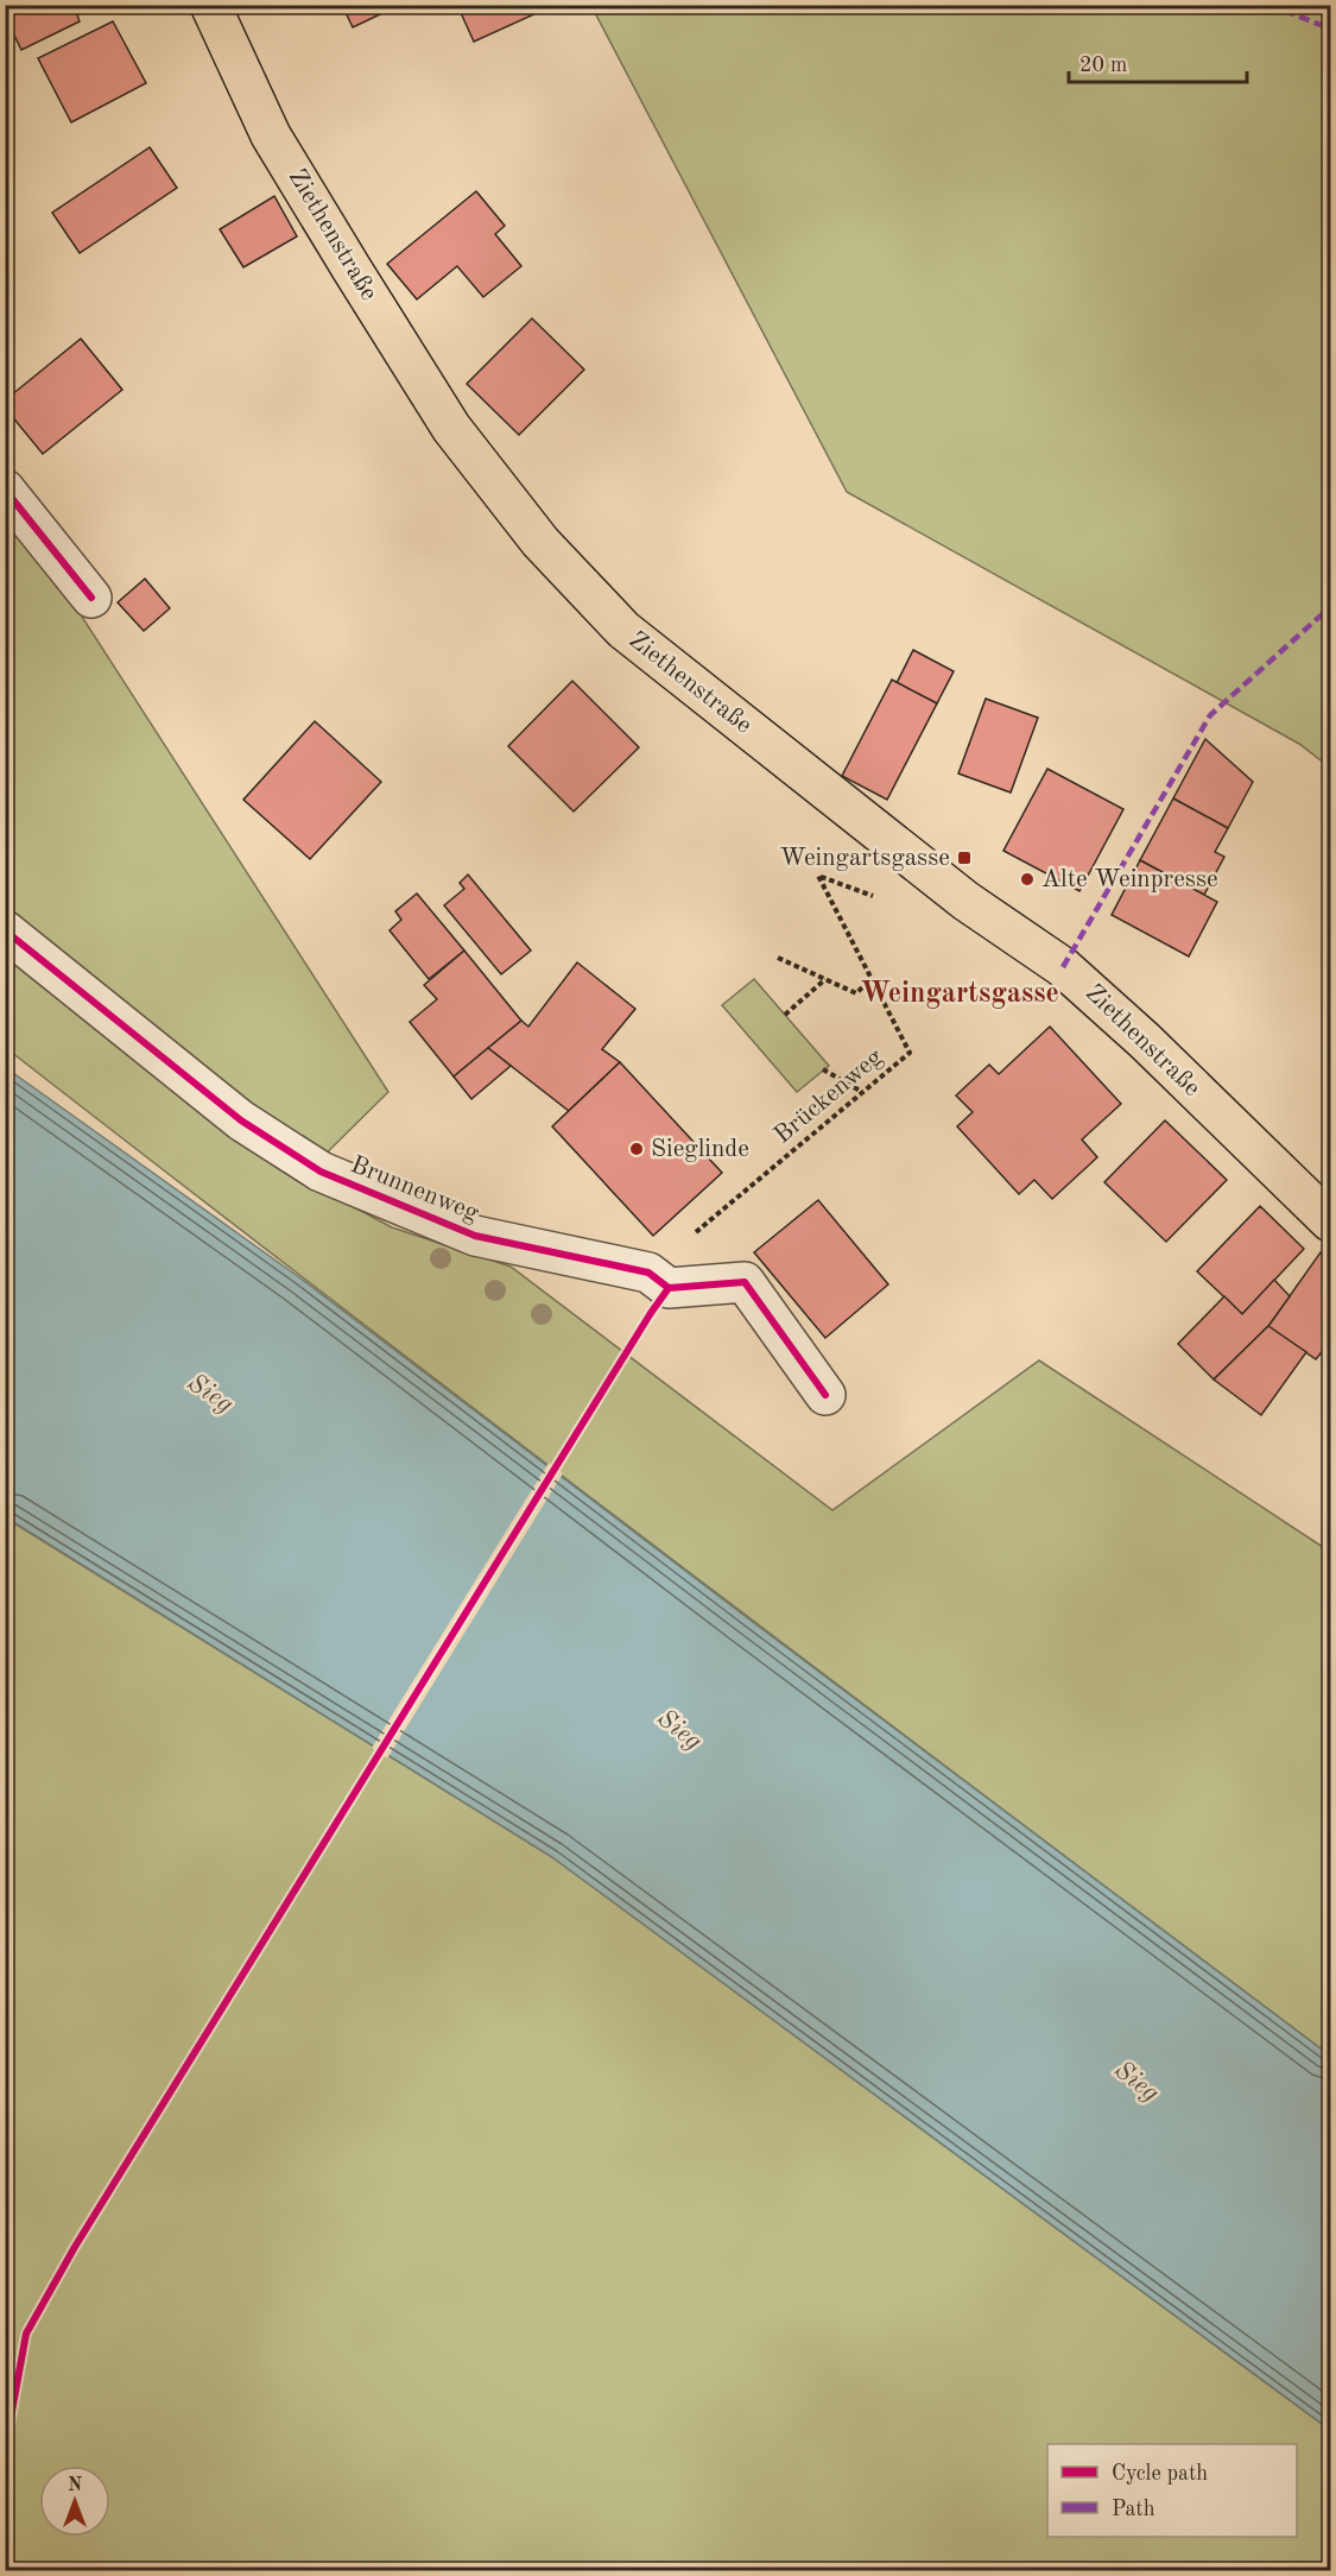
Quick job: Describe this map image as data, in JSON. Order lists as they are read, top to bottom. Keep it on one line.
{"streets":{"main road":["Ziethenstraße"],"street":["Brunnenweg"],"path":["Brückenweg"]},"crossings":[["Brückenweg","Brunnenweg"]],"districts":["Weingartsgasse"],"water":["Sieg"],"places":{"transit":["Weingartsgasse"],"other":["Alte Weinpresse","Sieglinde"]},"legend":["Cycle path","Path"],"scale_bar":"20 m","north":"top"}
